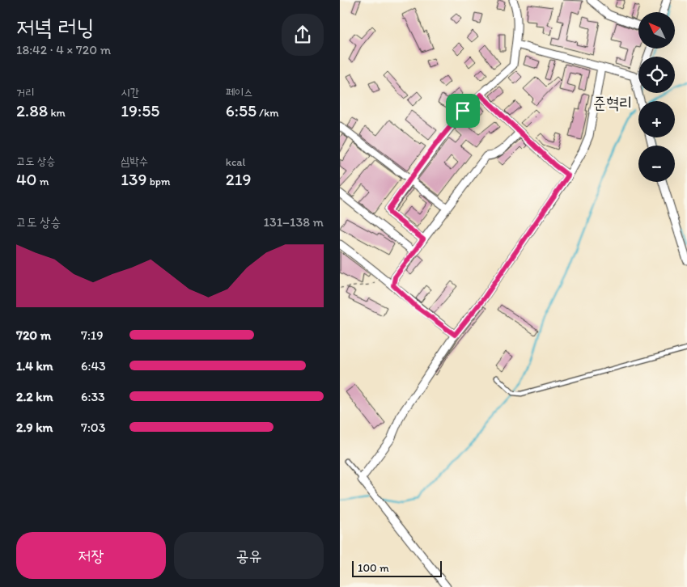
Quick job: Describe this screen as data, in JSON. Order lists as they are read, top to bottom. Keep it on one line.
{"districts":["준혁리"],"scale_bar":"100 m","north":"top left","page":{"heading":["저녁 러닝","18:42 · 4 × 720 m"],"map_buttons":["+","−"],"stats":[["거리","2.88 km"],["시간","19:55"],["페이스","6:55 /km"],["고도 상승","40 m"],["심박수","139 bpm"],["kcal","219"]],"chart":["고도 상승","131–138 m"],"list":[{"name":"720 m","note":"7:19"},{"name":"1.4 km","note":"6:43"},{"name":"2.2 km","note":"6:33"},{"name":"2.9 km","note":"7:03"}],"buttons":["저장","공유"],"scale":"100 m"}}
